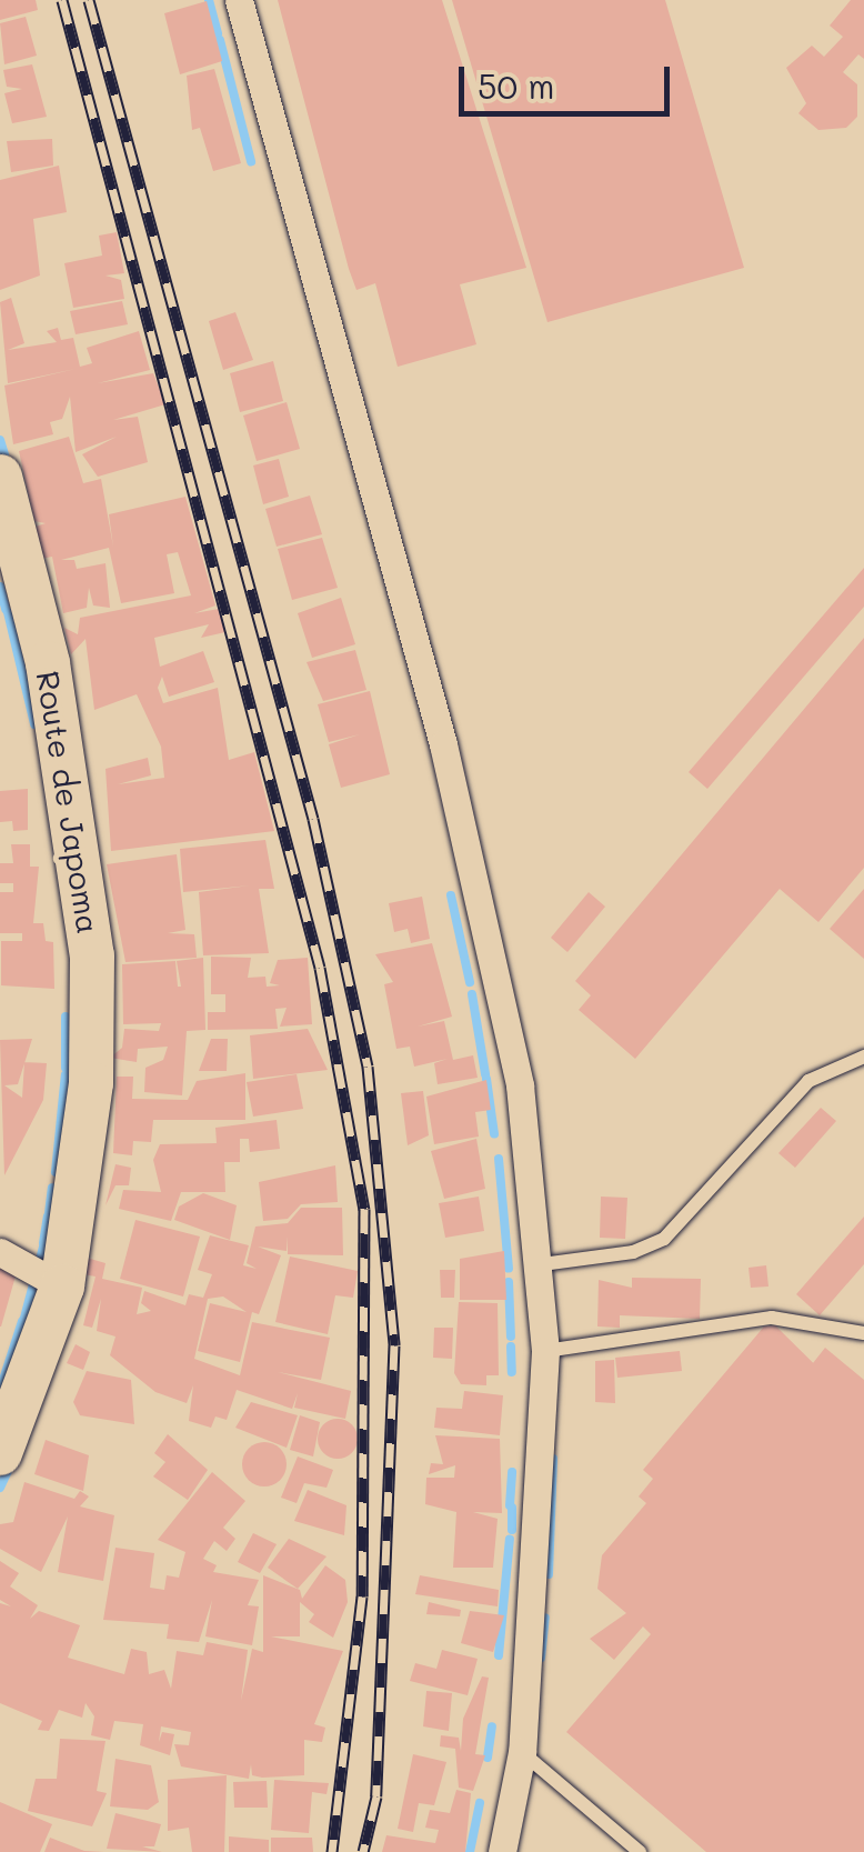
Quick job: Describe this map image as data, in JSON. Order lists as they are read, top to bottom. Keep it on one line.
{"streets":{"main road":["Route de Japoma"]},"scale_bar":"50 m"}
